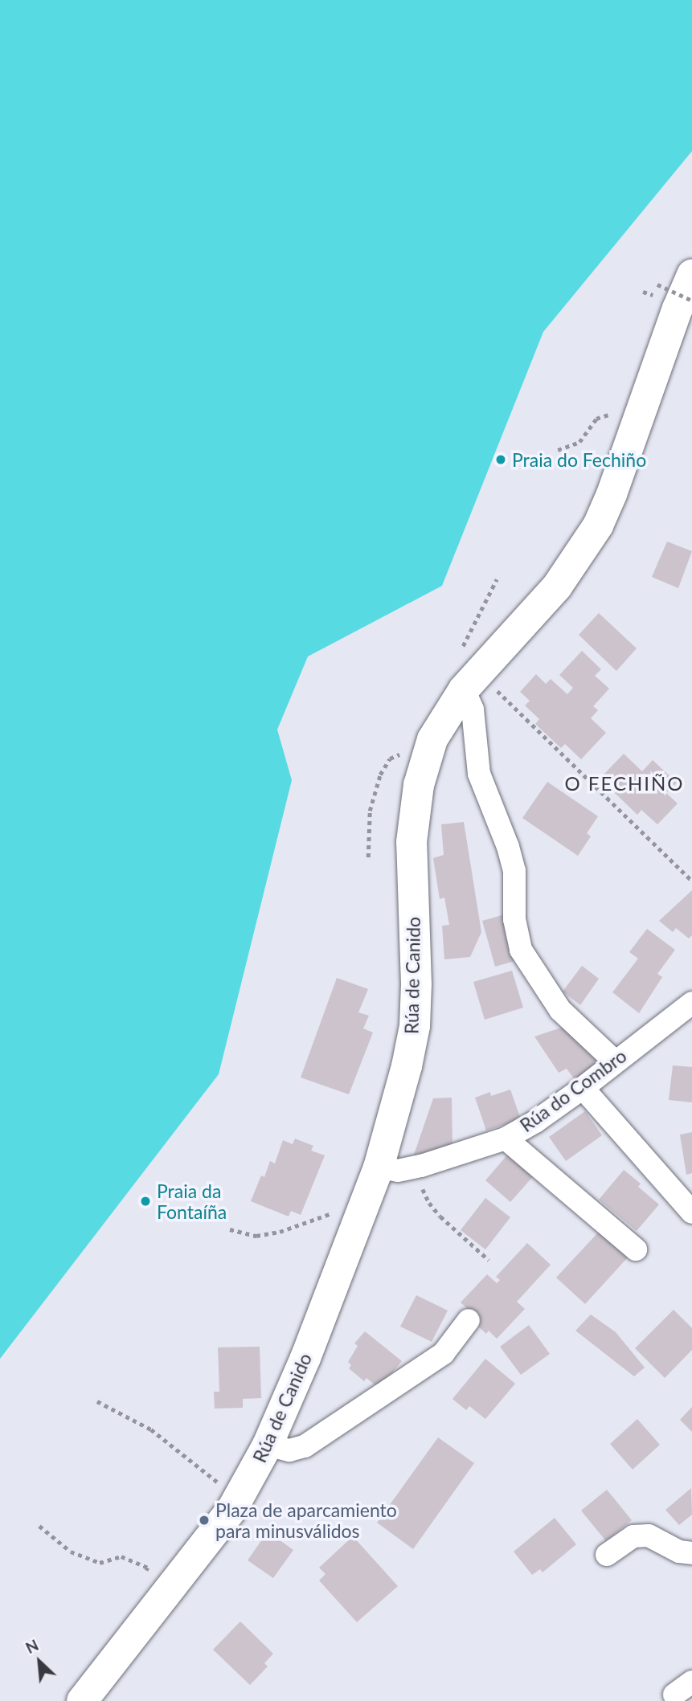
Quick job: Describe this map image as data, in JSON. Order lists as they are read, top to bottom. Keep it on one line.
{"streets":{"main road":["Rúa de Canido"],"street":["Rúa do Combro"]},"crossings":[["Rúa de Canido","Rúa do Combro"]],"districts":["O FECHIÑO"],"places":["Praia do Fechiño","Praia da Fontaíña","Plaza de aparcamiento para minusválidos"],"north":"top left"}
